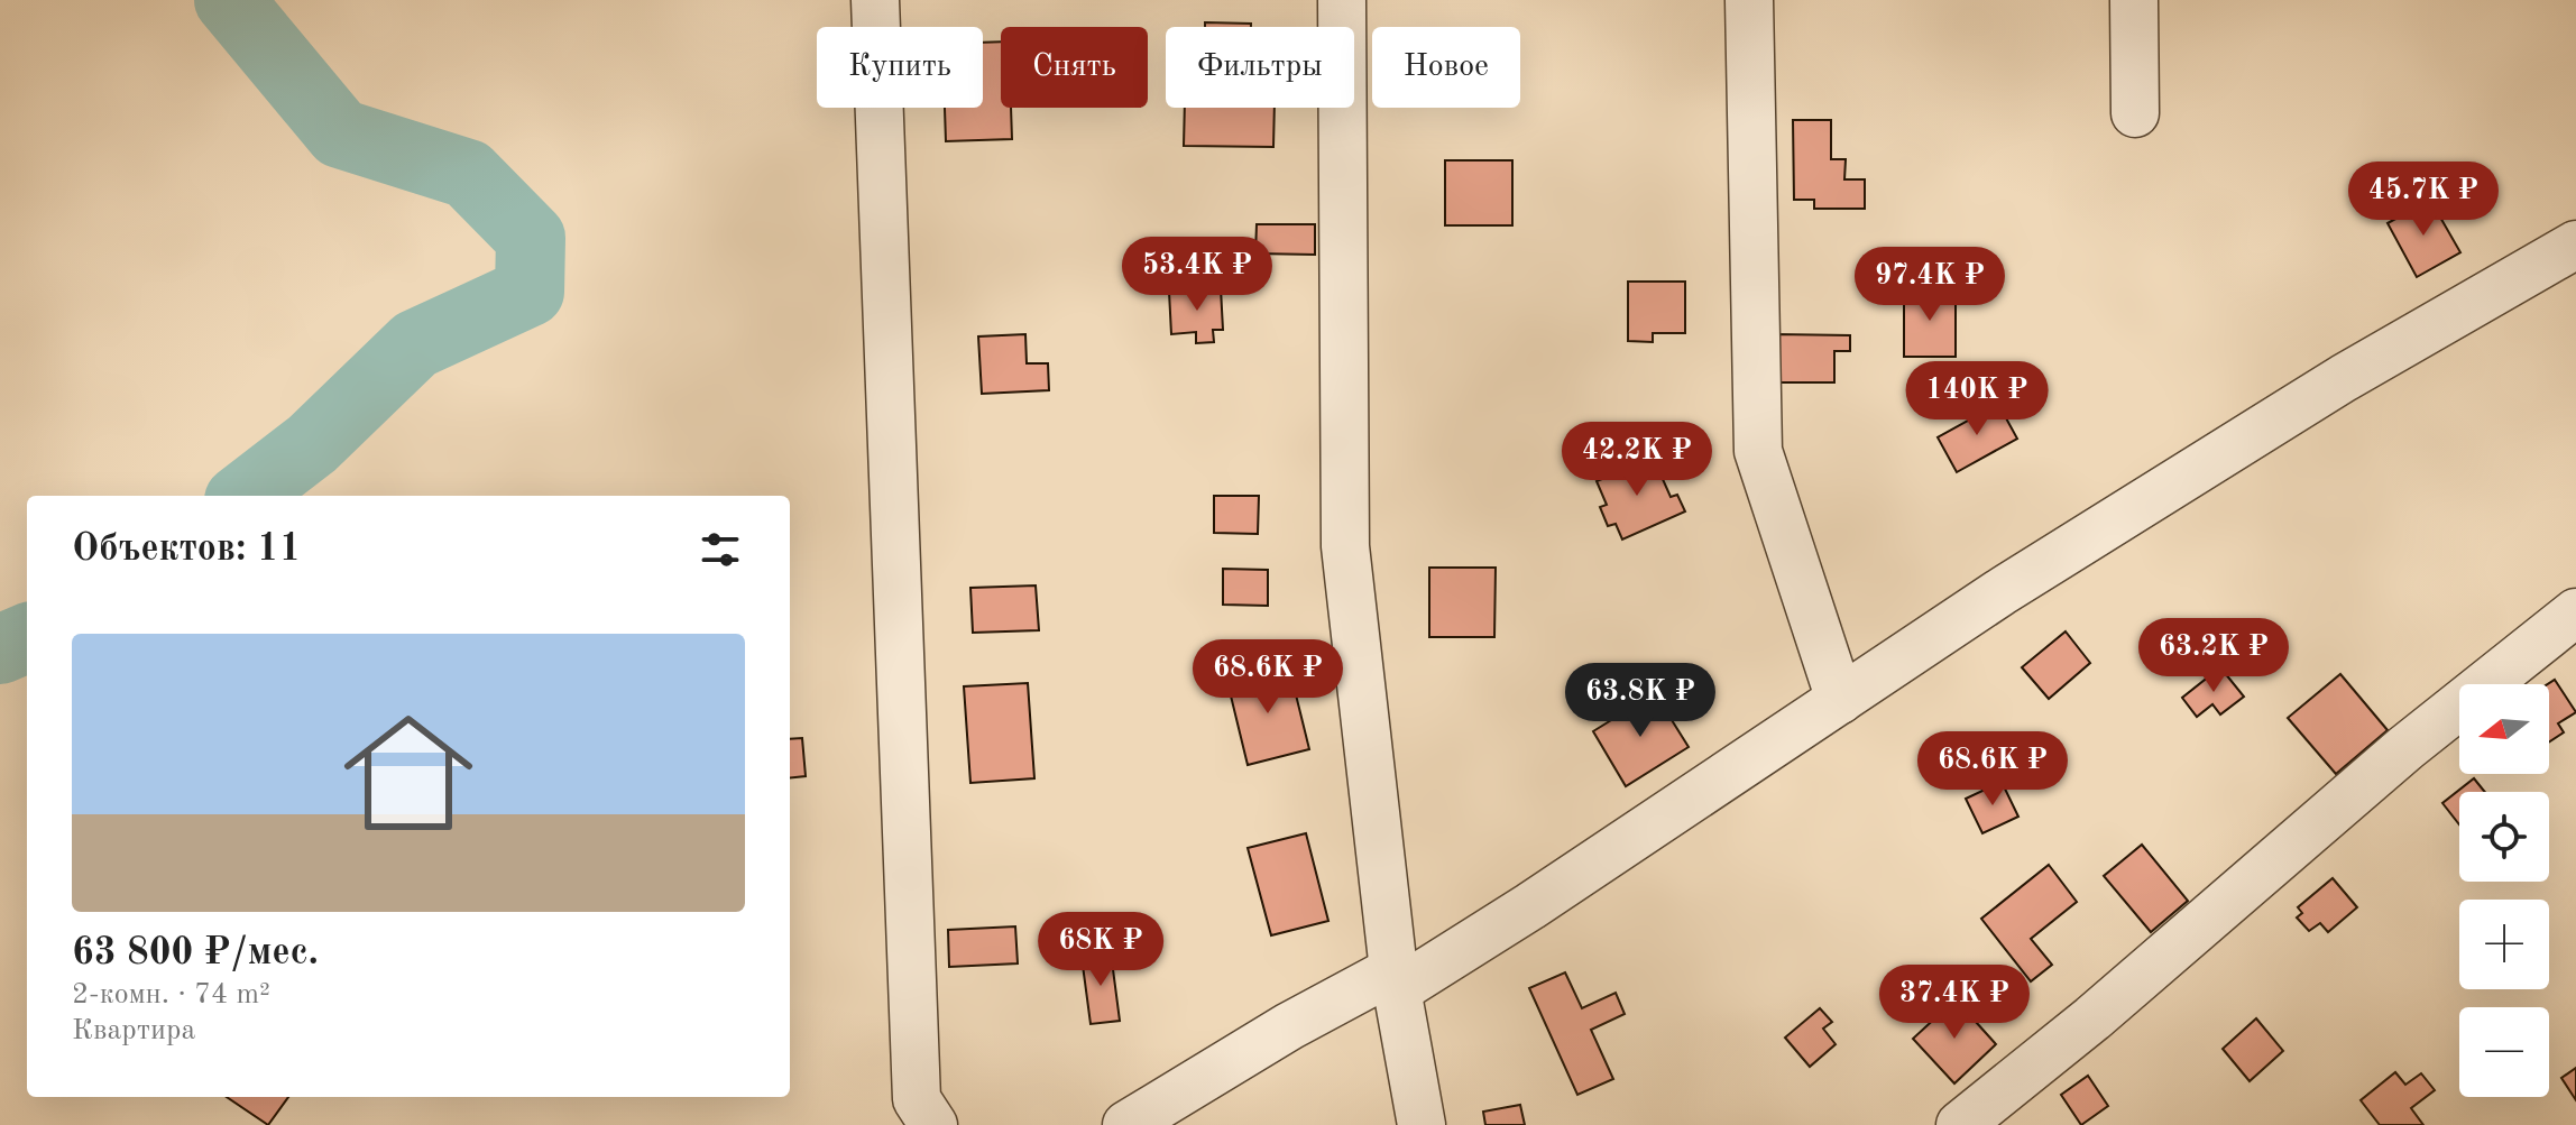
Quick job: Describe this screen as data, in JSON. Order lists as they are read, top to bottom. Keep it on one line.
{"north":"left","page":{"chip":["Купить","Снять","Фильтры","Новое"],"price":["45.7K ₽","53.4K ₽","97.4K ₽","140K ₽","42.2K ₽","63.2K ₽","68.6K ₽","63.8K ₽","68.6K ₽","68K ₽","37.4K ₽"],"heading":"Объектов: 11","list":[{"name":"63 800 ₽/мес.","note":"2-комн. · 74 m² · Квартира"}],"map_buttons":["+","−"]}}
